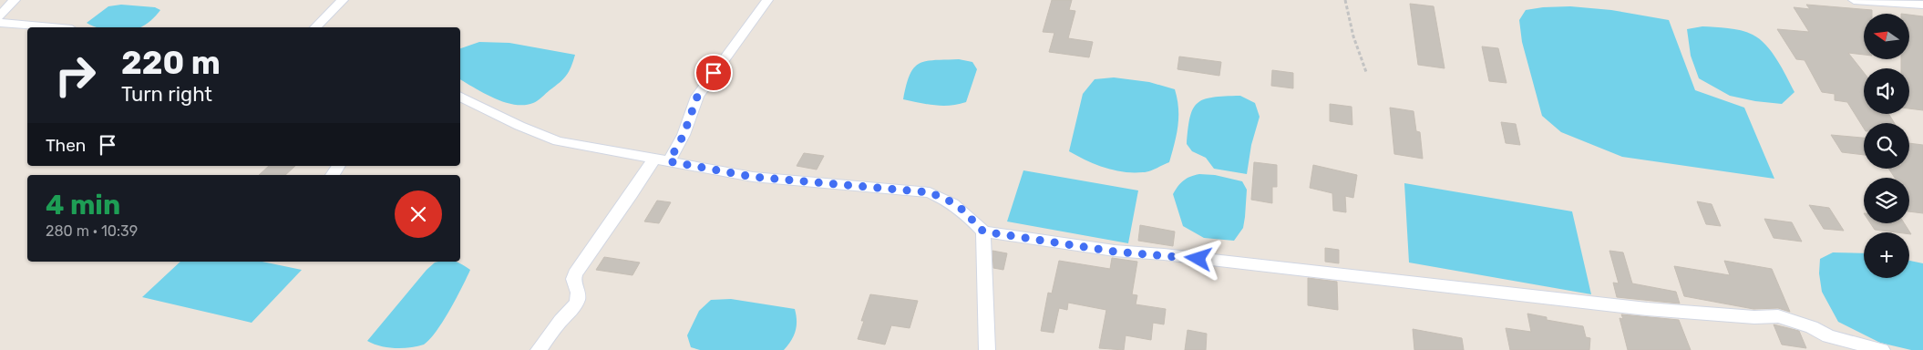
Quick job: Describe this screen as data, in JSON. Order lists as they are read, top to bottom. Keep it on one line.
{"north":"left","page":{"map_buttons":"+","turn":["220 m","Turn right"],"then":"Then","heading":["4 min","280 m · 10:39"]}}
